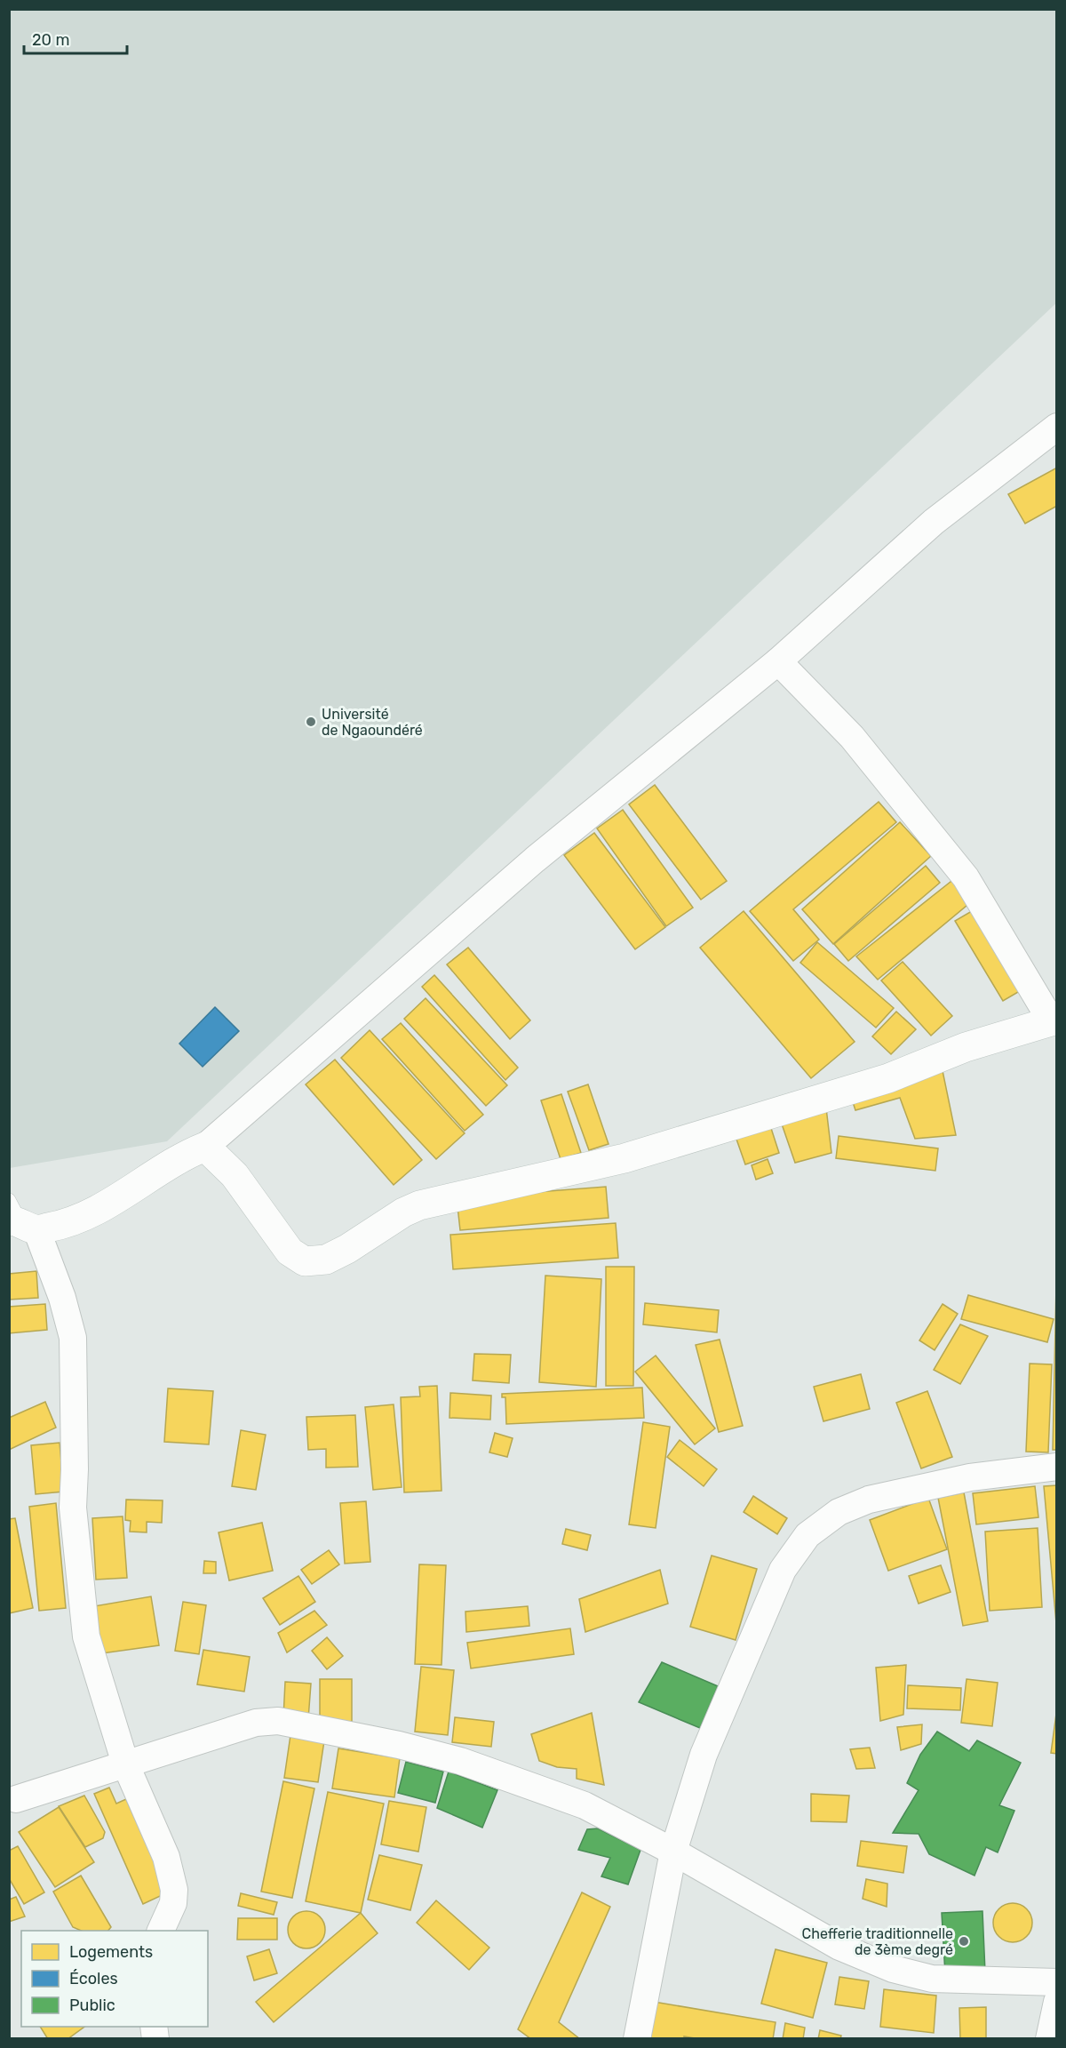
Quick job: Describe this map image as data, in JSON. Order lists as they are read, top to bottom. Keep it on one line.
{"places":["Université de Ngaoundéré","Chefferie traditionnelle de 3ème degré"],"legend":["Logements","Écoles","Public"],"scale_bar":"20 m"}
